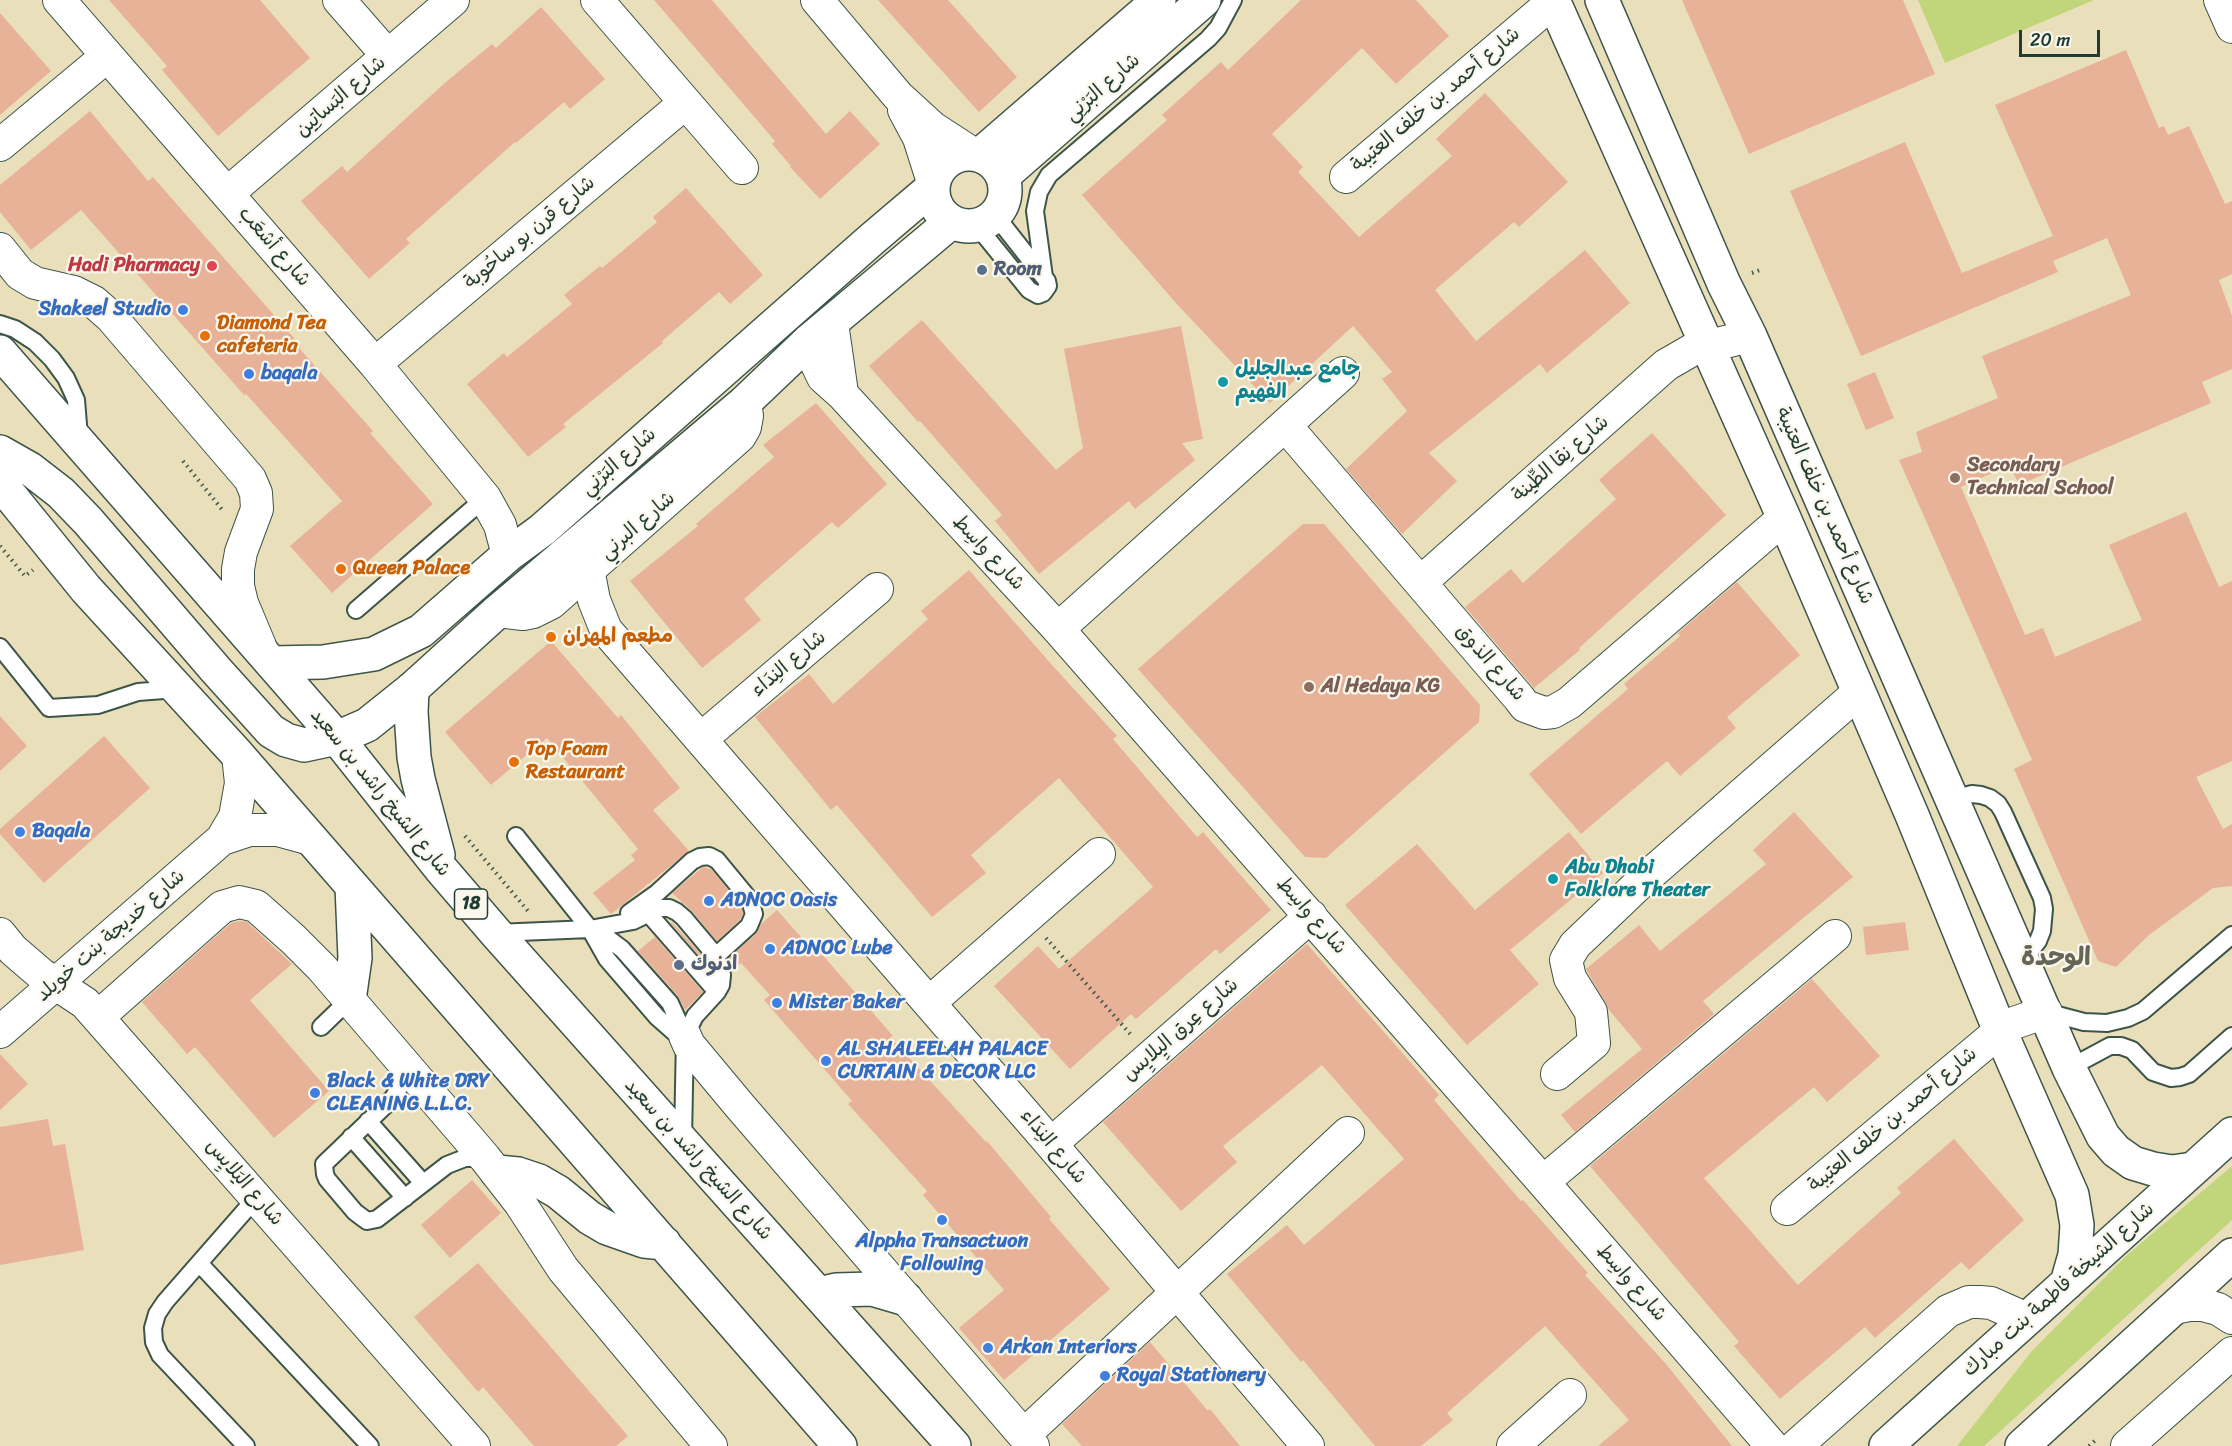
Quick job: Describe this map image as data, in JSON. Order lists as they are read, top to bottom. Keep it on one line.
{"streets":{"street":["شارع البَرْنِي","شارع البَساتِين","شارع أحمد بن خلف العتيبة","شارع قرن بو ساحُوبة","شارع أشعَب","شارع نِقا الطِّينة","شارع البرني","شارع واسِط","شارع الذوق","شارع النِدَاء","شارع الشيخ راشد بن سعيد","18","شارع خديجة بنت خويلد","شارع عِرق اليِلايِس","شارع اليَلايِس","شارع الشيخة فاطمة بنت مبارك"]},"crossings":[["شارع البَرْنِي","شارع أشعَب"],["شارع البَرْنِي","شارع البرني"],["شارع البَرْنِي","شارع واسِط"],["شارع البَرْنِي","شارع الشيخ راشد بن سعيد"],["شارع البَساتِين","شارع أشعَب"],["شارع أحمد بن خلف العتيبة","شارع نِقا الطِّينة"],["شارع أحمد بن خلف العتيبة","شارع الذوق"],["شارع أحمد بن خلف العتيبة","شارع الشيخة فاطمة بنت مبارك"],["شارع قرن بو ساحُوبة","شارع أشعَب"],["شارع نِقا الطِّينة","شارع الذوق"],["شارع البرني","شارع النِدَاء"],["شارع واسِط","شارع عِرق اليِلايِس"],["شارع النِدَاء","شارع عِرق اليِلايِس"],["شارع خديجة بنت خويلد","شارع اليَلايِس"]],"districts":["الوحدة"],"places":["Hadi Pharmacy","Room","Shakeel Studio","Diamond Tea cafeteria","baqala","جامع عبدالجليل الفهيم","Secondary Technical School","Queen Palace","مطعم المهران","Al Hedaya KG","Top Foam Restaurant","Baqala","Abu Dhabi Folklore Theater","ADNOC Oasis","ADNOC Lube","ادنوك","Mister Baker","AL SHALEELAH PALACE CURTAIN & DECOR LLC","Black & White DRY CLEANING L.L.C.","Alppha Transactuon Following","Arkan Interiors","Royal Stationery"],"scale_bar":"20 m"}
